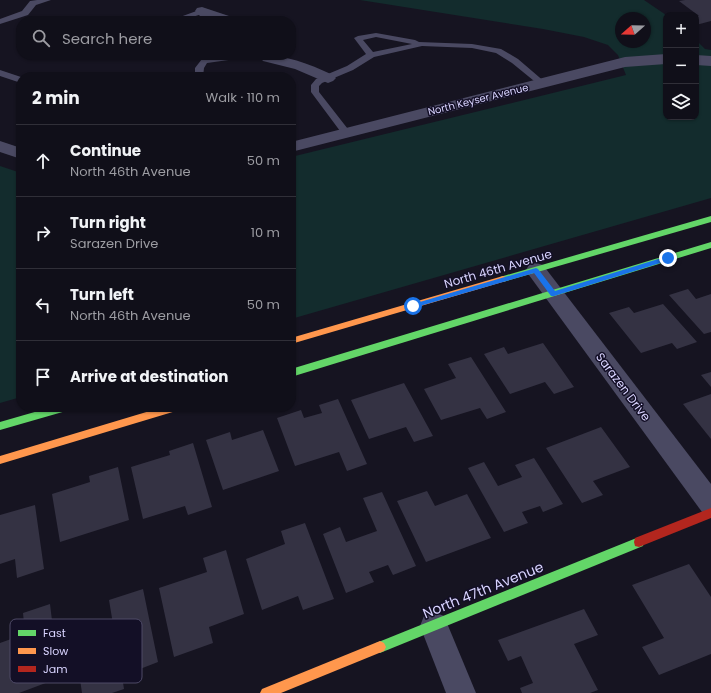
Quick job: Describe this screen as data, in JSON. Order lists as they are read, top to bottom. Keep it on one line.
{"streets":{"street":["North Keyser Avenue","North 46th Avenue","Sarazen Drive","North 47th Avenue"]},"crossings":[["North 46th Avenue","Sarazen Drive"]],"legend":["Fast","Slow","Jam"],"north":"left","page":{"map_buttons":["+","−"],"search":"Search here","heading":["2 min","Walk · 110 m"],"list":[["Continue","North 46th Avenue","50 m"],["Turn right","Sarazen Drive","10 m"],["Turn left","North 46th Avenue","50 m"],"Arrive at destination"]}}
